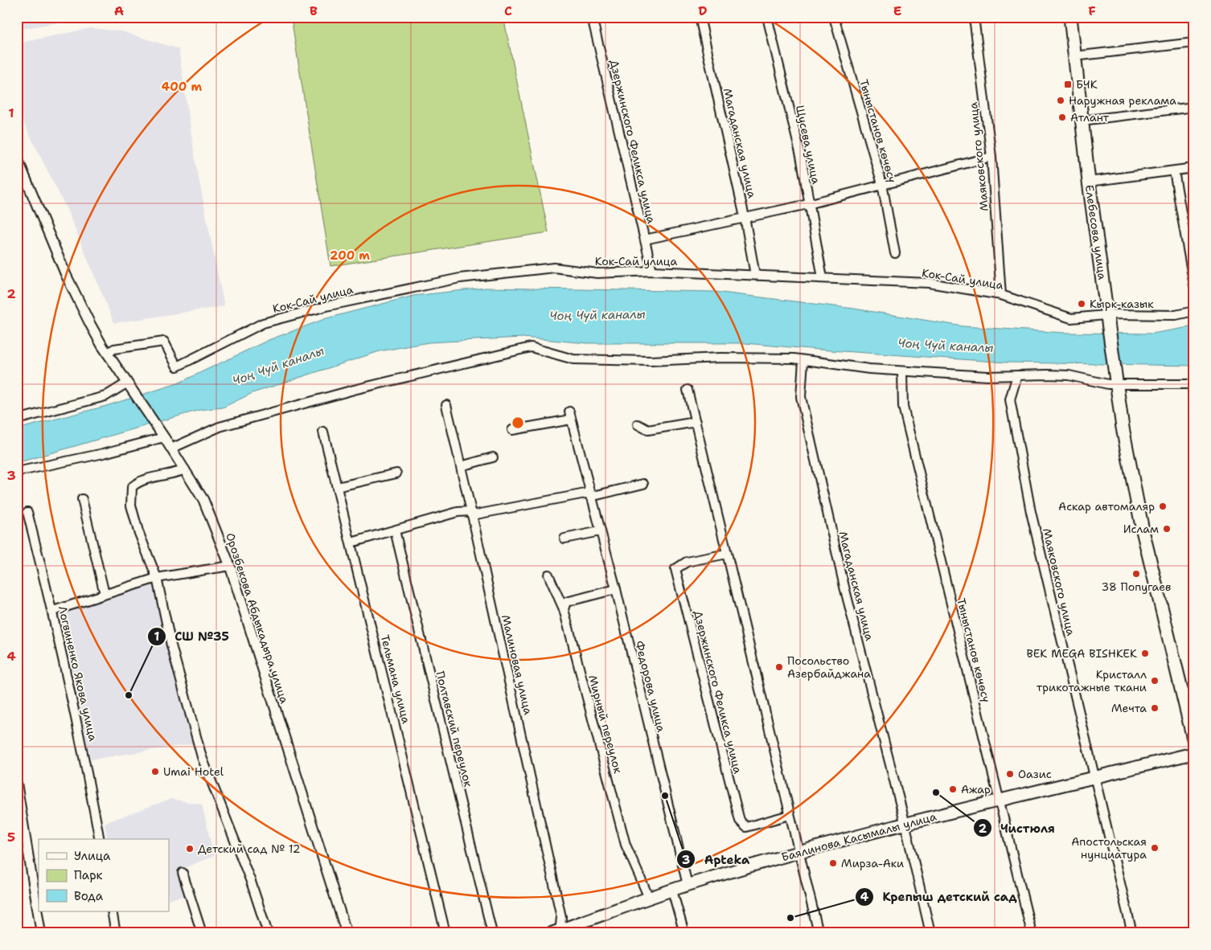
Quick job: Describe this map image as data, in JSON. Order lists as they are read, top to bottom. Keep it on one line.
{"streets":{"main road":["Елебесова улица","Баялинова Касымалы улица"],"street":["Тыныстанов көчөсү","Дзержинского Феликса улица","Магаданская улица","Щусева улица","Маяковского улица","Кок-Сай улица","Орозбекова Абдыкадыра улица","Малиновая улица","Логвиненко Якова улица","Тельмана улица","Федорова улица","Мирный переулок","Полтавский переулок"]},"crossings":[["Тыныстанов көчөсү","Баялинова Касымалы улица"],["Дзержинского Феликса улица","Кок-Сай улица"],["Магаданская улица","Кок-Сай улица"],["Магаданская улица","Баялинова Касымалы улица"],["Щусева улица","Кок-Сай улица"],["Маяковского улица","Кок-Сай улица"],["Маяковского улица","Баялинова Касымалы улица"],["Елебесова улица","Кок-Сай улица"],["Кок-Сай улица","Орозбекова Абдыкадыра улица"],["Малиновая улица","Баялинова Касымалы улица"],["Федорова улица","Баялинова Касымалы улица"],["Мирный переулок","Баялинова Касымалы улица"]],"water":["Чоң Чүй каналы"],"places":{"transit":["БЧК"],"other":["Наружная реклама","Атлант","Кырк-казык","Аскар автомаляр","Ислам","38 Попугаев","BEK MEGA BISHKEK","Посольство Азербайджана","Кристалл трикотажные ткани","СШ №35","Мечта","Umai Hotel","Оазис","Ажар","Чистюля","Apteka","Апостольская нунциатура","Детский сад № 12","Мирза-Аки","Крепыш детский сад"]},"legend":["Улица","Парк","Вода"],"grid":{"columns":["A","B","C","D","E","F"],"rows":["1","2","3","4","5"]},"rings":["400 m","200 m"]}
